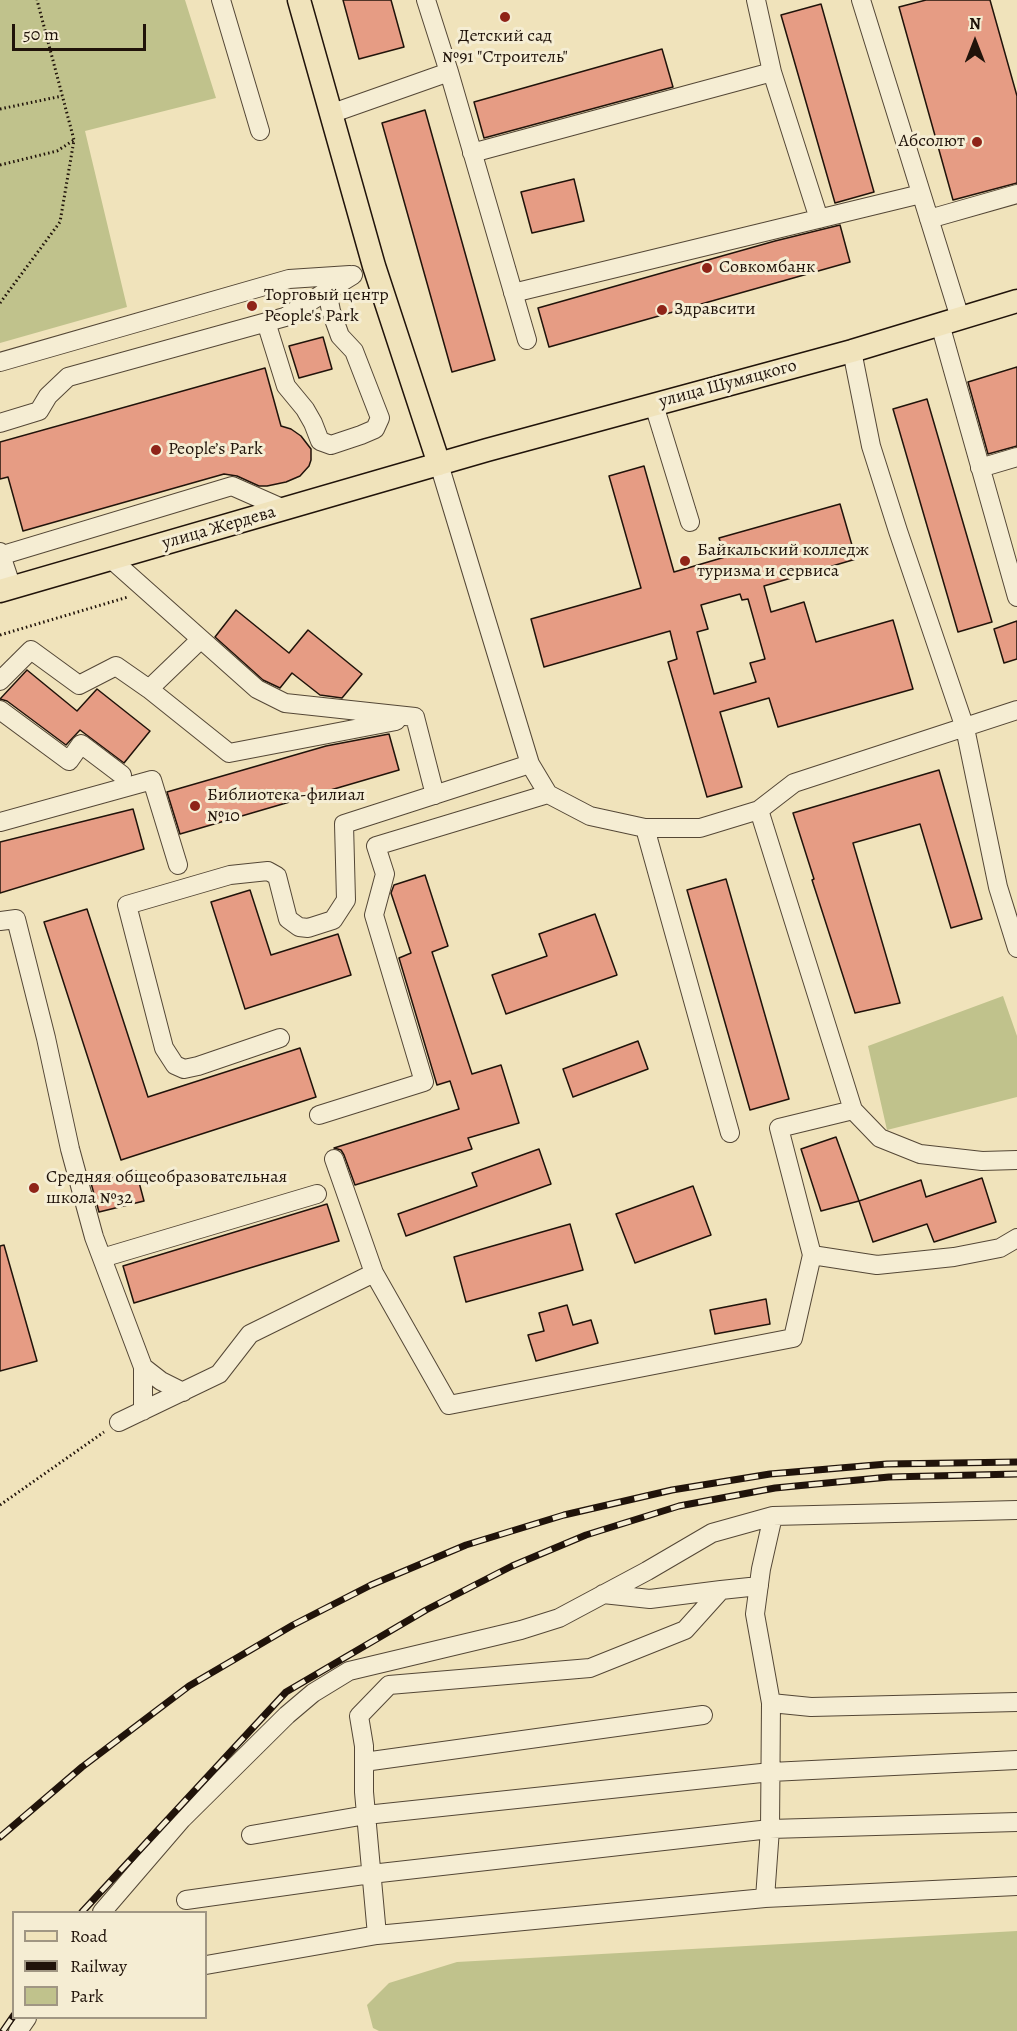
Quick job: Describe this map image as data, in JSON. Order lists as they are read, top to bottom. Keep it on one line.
{"streets":{"main road":["улица Шумяцкого","улица Жердева"]},"crossings":[["улица Шумяцкого","улица Жердева"]],"places":["Детский сад №91 \"Строитель\"","Абсолют","Совкомбанк","Торговый центр People's Park","Здравсити","People’s Park","Байкальский колледж туризма и сервиса","Библиотека-филиал №10","Средняя общеобразовательная школа №32"],"legend":["Road","Railway","Park"],"scale_bar":"50 m","north":"top"}
